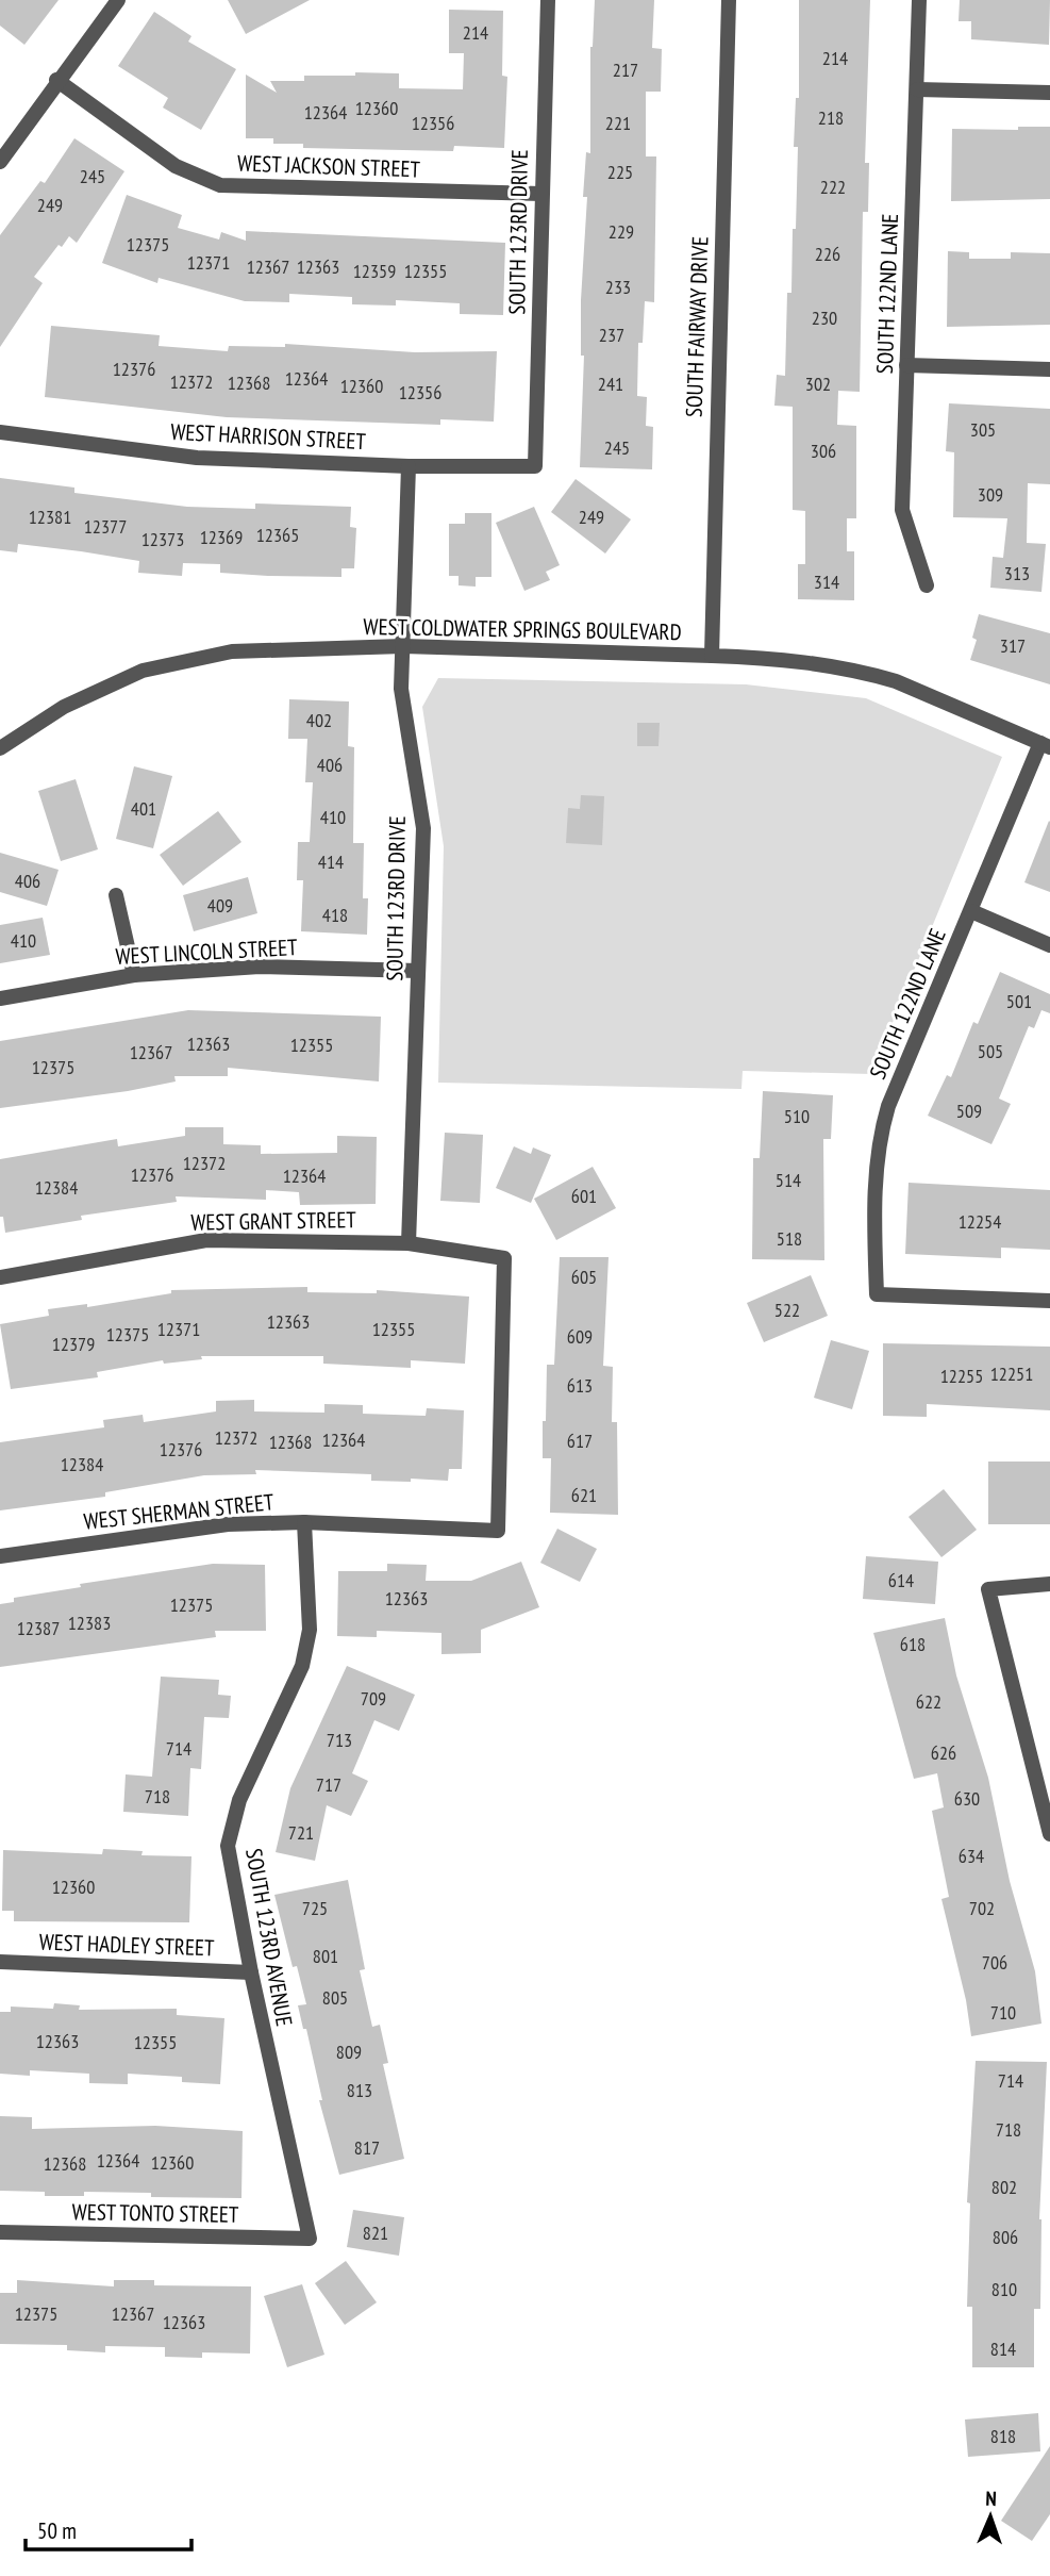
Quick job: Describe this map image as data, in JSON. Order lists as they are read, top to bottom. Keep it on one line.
{"streets":{"street":["WEST JACKSON STREET","SOUTH 123RD DRIVE","SOUTH 122ND LANE","SOUTH FAIRWAY DRIVE","WEST HARRISON STREET","WEST COLDWATER SPRINGS BOULEVARD","WEST LINCOLN STREET","WEST GRANT STREET","WEST SHERMAN STREET","SOUTH 123RD AVENUE","WEST HADLEY STREET","WEST TONTO STREET"]},"crossings":[["WEST JACKSON STREET","SOUTH 123RD DRIVE"],["SOUTH 123RD DRIVE","WEST HARRISON STREET"],["SOUTH 123RD DRIVE","WEST COLDWATER SPRINGS BOULEVARD"],["SOUTH 123RD DRIVE","WEST LINCOLN STREET"],["SOUTH 123RD DRIVE","WEST GRANT STREET"],["SOUTH 122ND LANE","WEST COLDWATER SPRINGS BOULEVARD"],["SOUTH FAIRWAY DRIVE","WEST COLDWATER SPRINGS BOULEVARD"],["WEST GRANT STREET","WEST SHERMAN STREET"],["WEST SHERMAN STREET","SOUTH 123RD AVENUE"],["SOUTH 123RD AVENUE","WEST HADLEY STREET"],["SOUTH 123RD AVENUE","WEST TONTO STREET"]],"house_numbers":["214","214","217","12360","12364","218","12356","221","225","245","222","249","229","12375","226","12371","12367","12363","12359","12355","233","230","237","12376","12364","12372","12368","241","302","12360","12356","305","245","306","309","12381","249","12377","12365","12369","12373","313","314","317","402","406","401","410","414","406","409","418","410","501","12363","12355","505","12367","12375","509","510","12372","12376","12364","514","12384","601","12254","518","605","522","12363","12371","12355","12375","609","12379","12251","12255","613","12372","12364","617","12368","12376","12384","621","614","12363","12375","12383","12387","618","709","622","713","714","626","717","718","630","721","634","12360","725","702","801","706","805","710","12363","12355","809","714","813","718","817","12364","12360","12368","802","821","806","810","12375","12367","12363","814","818"],"scale_bar":"50 m","north":"top"}
